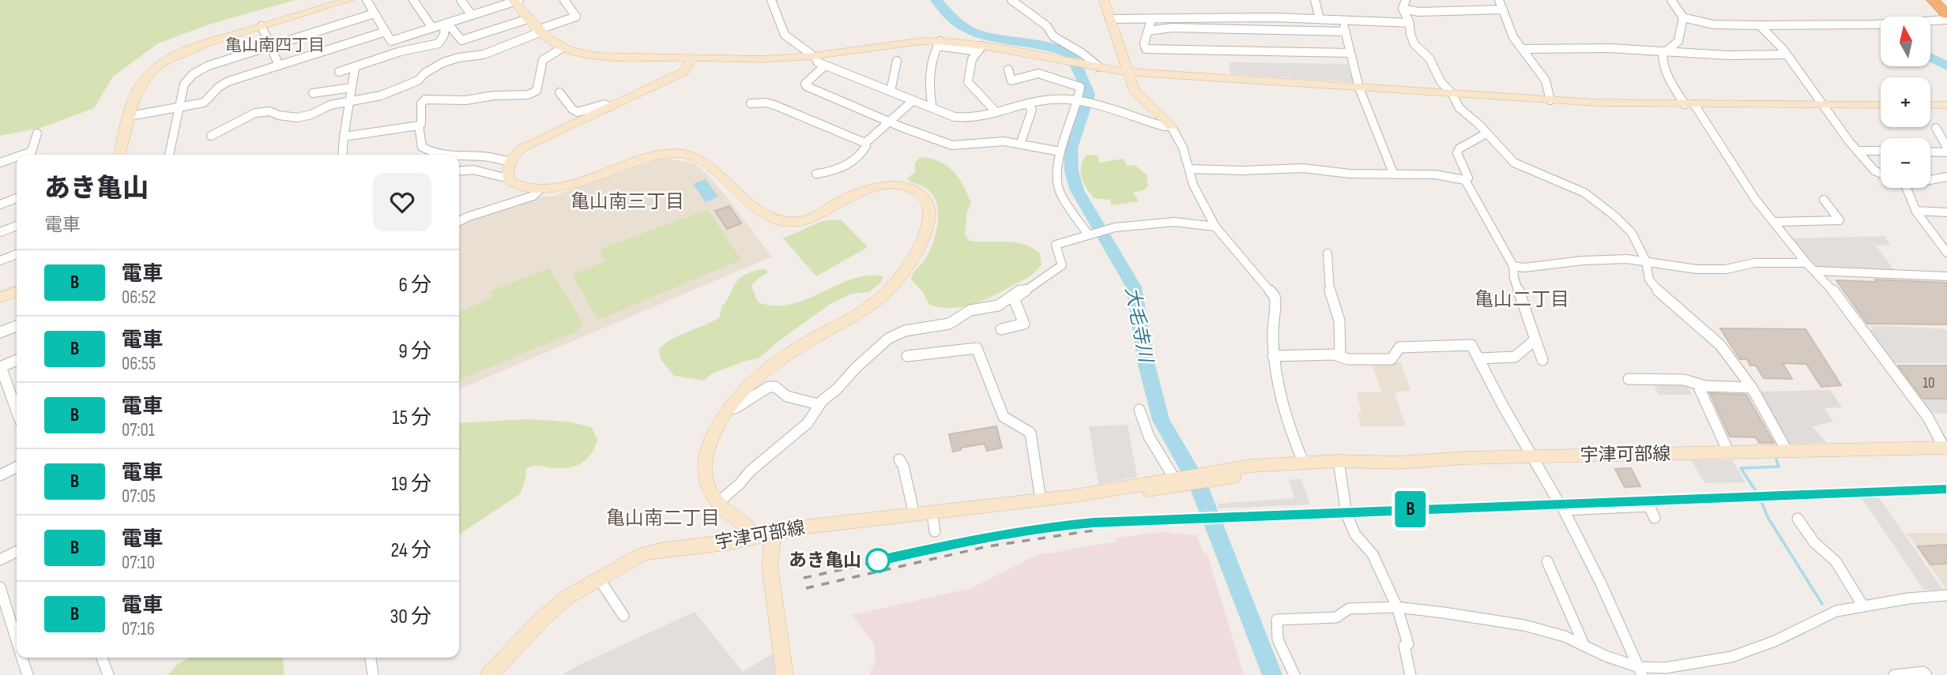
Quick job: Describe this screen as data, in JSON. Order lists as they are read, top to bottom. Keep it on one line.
{"streets":{"street":["宇津可部線"]},"districts":["亀山南四丁目","亀山南三丁目","亀山二丁目","亀山南二丁目"],"water":["大毛寺川"],"places":["あき亀山"],"house_numbers":["10"],"north":"top","page":{"on_map":"B","map_buttons":["+","−"],"heading":["あき亀山","電車"],"list":[{"mark":"B","name":"電車","note":"06:52","value":"6 分"},{"mark":"B","name":"電車","note":"06:55","value":"9 分"},{"mark":"B","name":"電車","note":"07:01","value":"15 分"},{"mark":"B","name":"電車","note":"07:05","value":"19 分"},{"mark":"B","name":"電車","note":"07:10","value":"24 分"},{"mark":"B","name":"電車","note":"07:16","value":"30 分"}]}}
